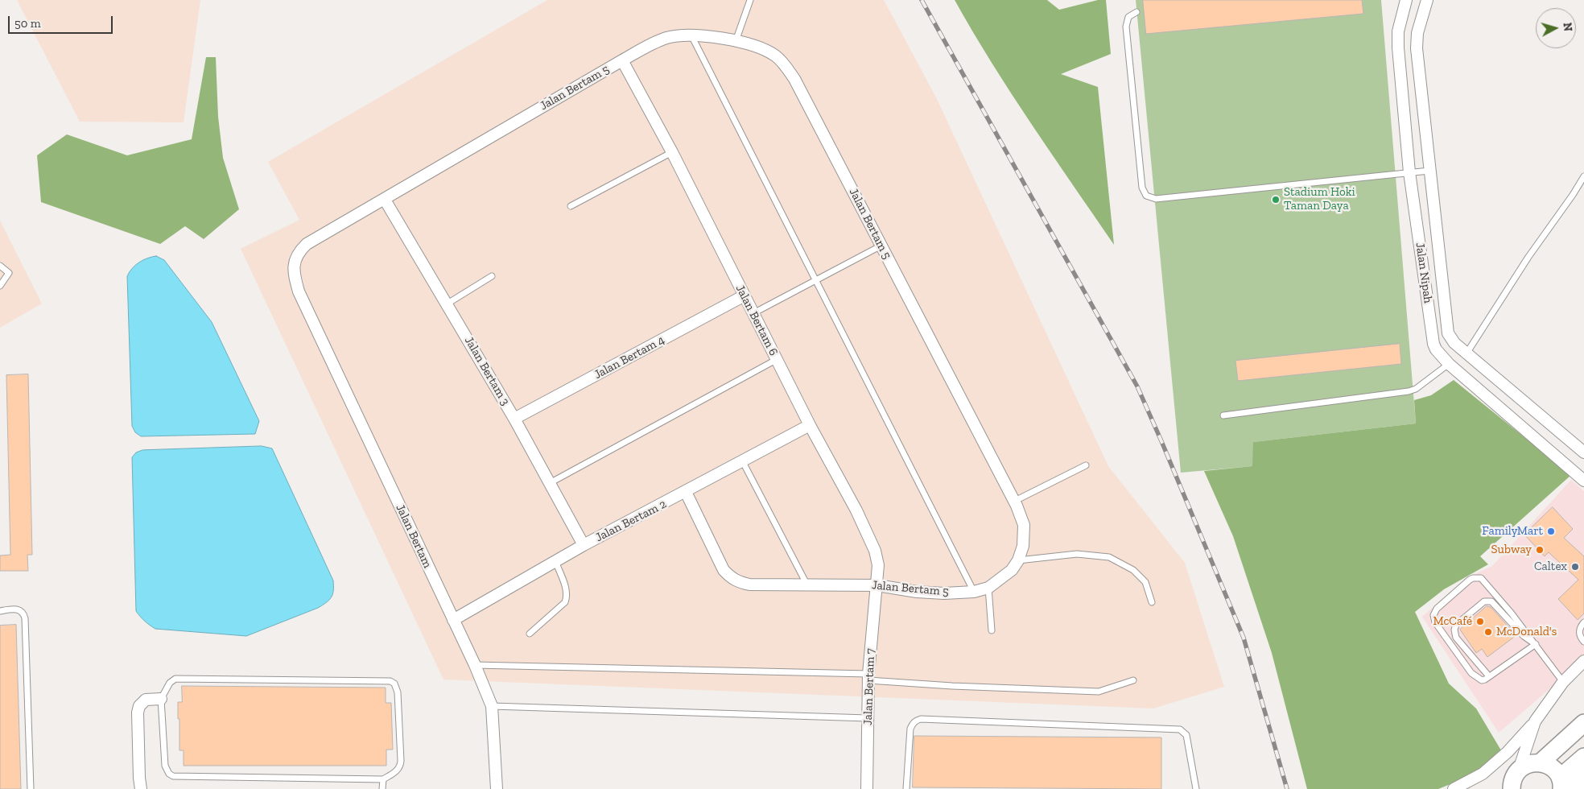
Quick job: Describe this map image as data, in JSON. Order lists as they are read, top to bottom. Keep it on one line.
{"streets":{"street":["Jalan Bertam 5","Jalan Nipah","Jalan Bertam 6","Jalan Bertam 4","Jalan Bertam 3","Jalan Bertam 2","Jalan Bertam","Jalan Bertam 7"]},"crossings":[["Jalan Bertam 5","Jalan Bertam 6"],["Jalan Bertam 5","Jalan Bertam 3"],["Jalan Bertam 5","Jalan Bertam 2"],["Jalan Bertam 5","Jalan Bertam"],["Jalan Bertam 5","Jalan Bertam 7"],["Jalan Bertam 6","Jalan Bertam 4"],["Jalan Bertam 6","Jalan Bertam 2"],["Jalan Bertam 6","Jalan Bertam 7"],["Jalan Bertam 4","Jalan Bertam 3"],["Jalan Bertam 3","Jalan Bertam 2"],["Jalan Bertam 2","Jalan Bertam"]],"places":["Stadium Hoki Taman Daya","FamilyMart","Subway","Caltex","McCafé","McDonald's"],"scale_bar":"50 m","north":"right"}
